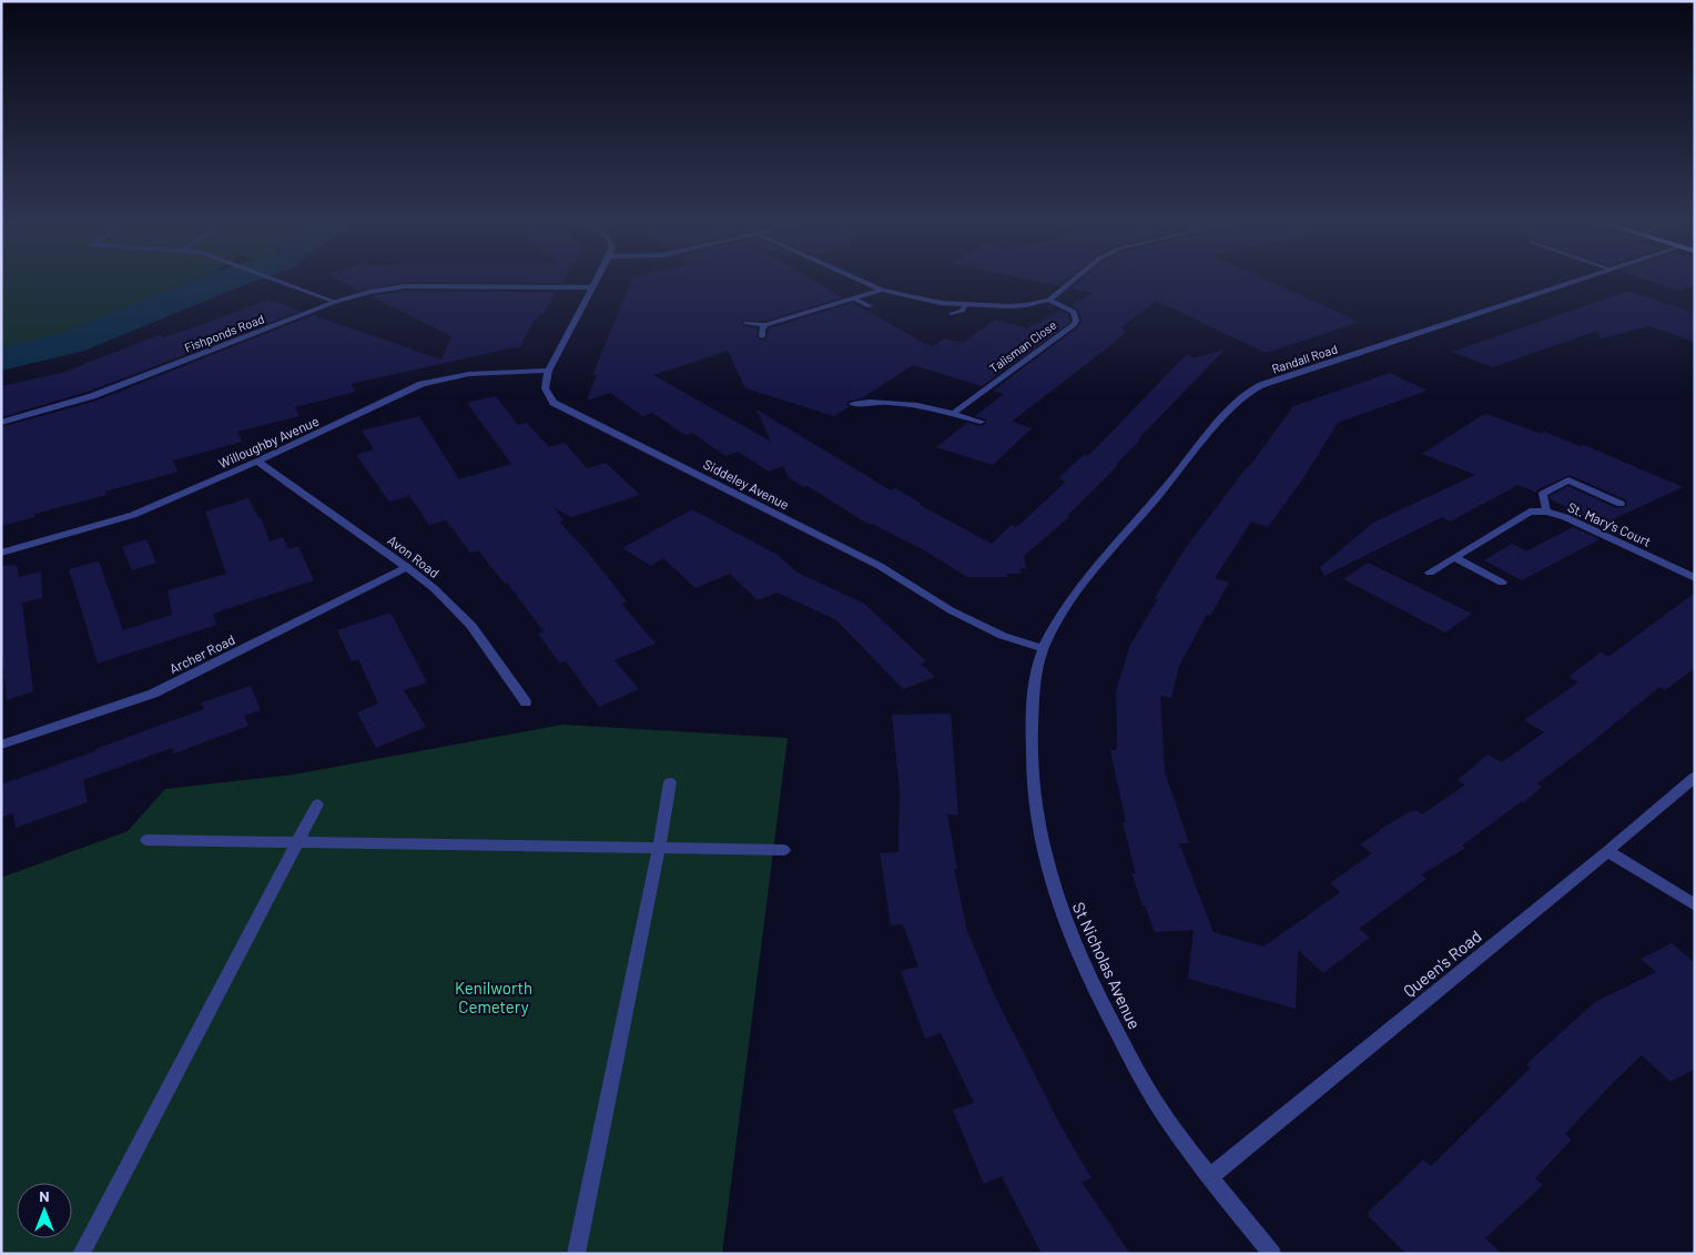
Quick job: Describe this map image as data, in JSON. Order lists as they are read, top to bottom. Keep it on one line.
{"streets":{"street":["Fishponds Road","Talisman Close","Randall Road","Willoughby Avenue","Siddeley Avenue","St. Mary's Court","Avon Road","Archer Road","Queen's Road","St Nicholas Avenue"]},"crossings":[["Fishponds Road","Siddeley Avenue"],["Randall Road","Siddeley Avenue"],["Randall Road","St Nicholas Avenue"],["Willoughby Avenue","Siddeley Avenue"],["Willoughby Avenue","Avon Road"],["Siddeley Avenue","St Nicholas Avenue"],["Avon Road","Archer Road"],["Queen's Road","St Nicholas Avenue"]],"parks":["Kenilworth Cemetery"],"north":"top"}
